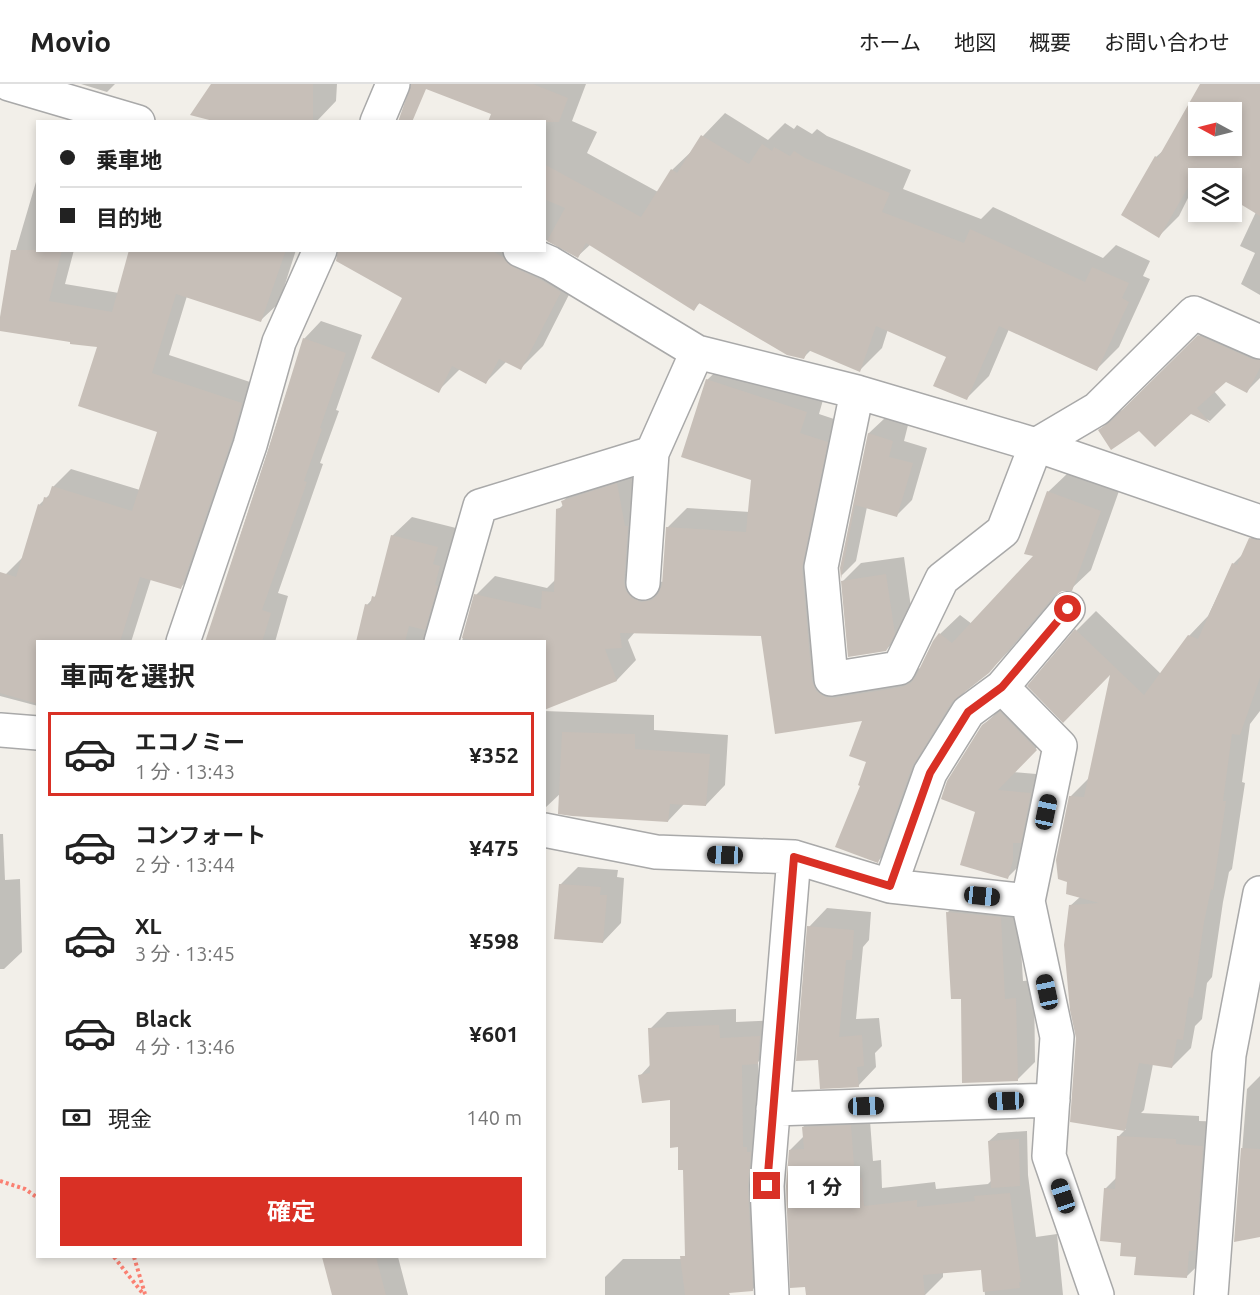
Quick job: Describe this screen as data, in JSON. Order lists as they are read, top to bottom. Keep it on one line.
{"north":"left","page":{"header":"Movio","nav":["ホーム","地図","概要","お問い合わせ"],"banner":["乗車地","目的地"],"heading":"車両を選択","list":[{"name":"エコノミー","note":"1 分 · 13:43","value":"¥352"},{"name":"コンフォート","note":"2 分 · 13:44","value":"¥475"},{"name":"XL","note":"3 分 · 13:45","value":"¥598"},{"name":"Black","note":"4 分 · 13:46","value":"¥601"}],"pay":["現金","140 m"],"buttons":"確定","bubble":"1 分"}}
